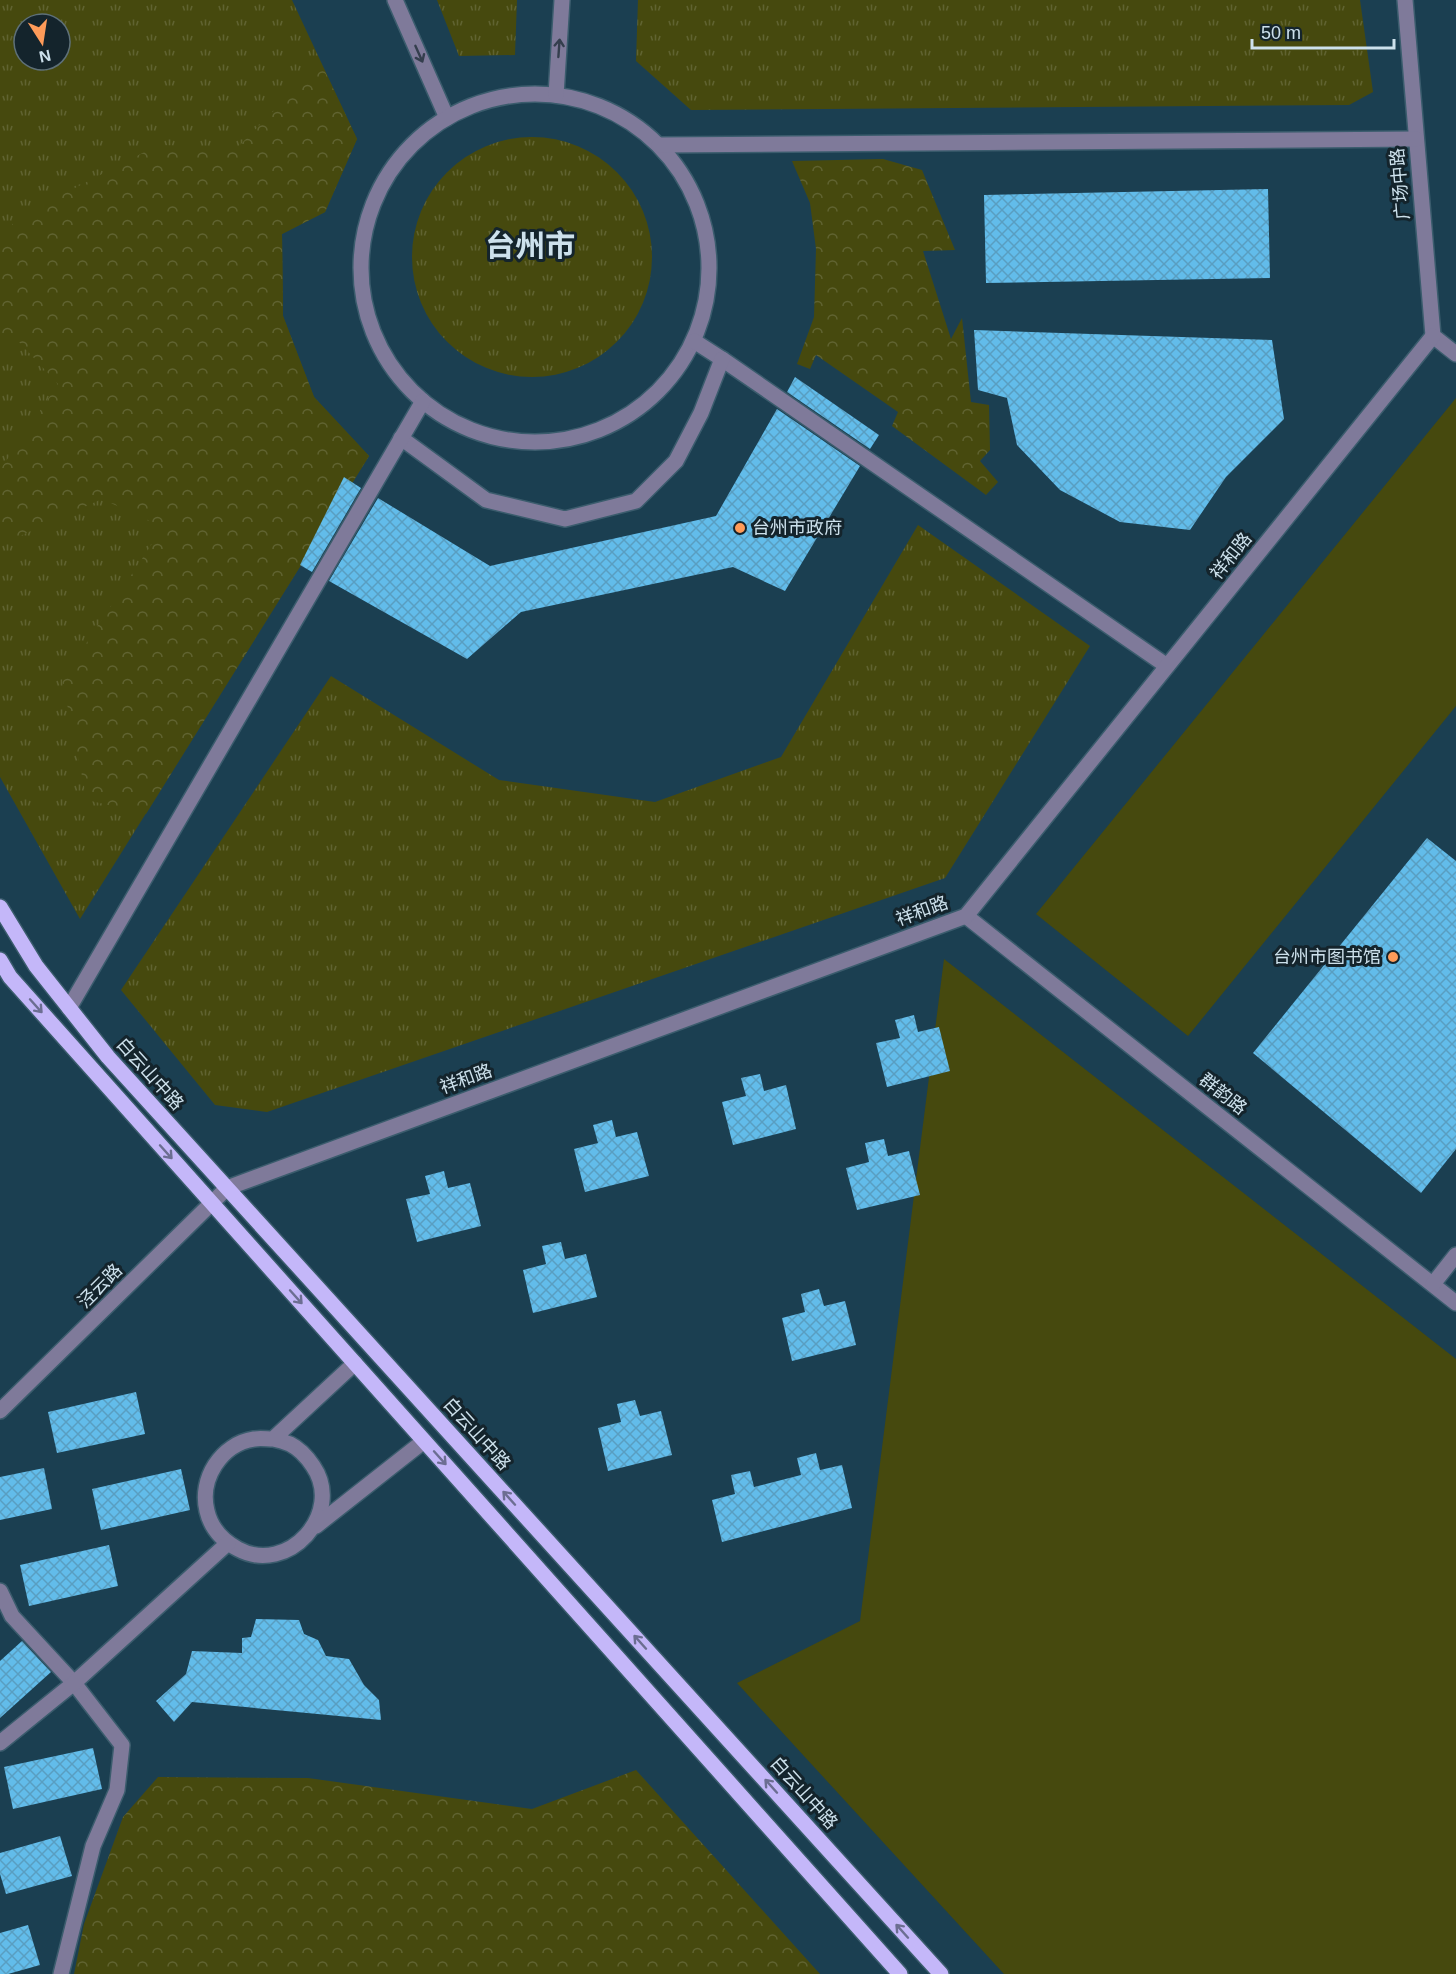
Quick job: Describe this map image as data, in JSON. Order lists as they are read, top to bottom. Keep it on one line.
{"streets":{"main road":["白云山中路"],"street":["广场中路","祥和路","群韵路","泾云路"]},"crossings":[["广场中路","祥和路"],["祥和路","白云山中路"],["祥和路","群韵路"],["祥和路","泾云路"],["白云山中路","泾云路"]],"districts":["台州市"],"places":["台州市政府","台州市图书馆"],"scale_bar":"50 m","north":"bottom"}
